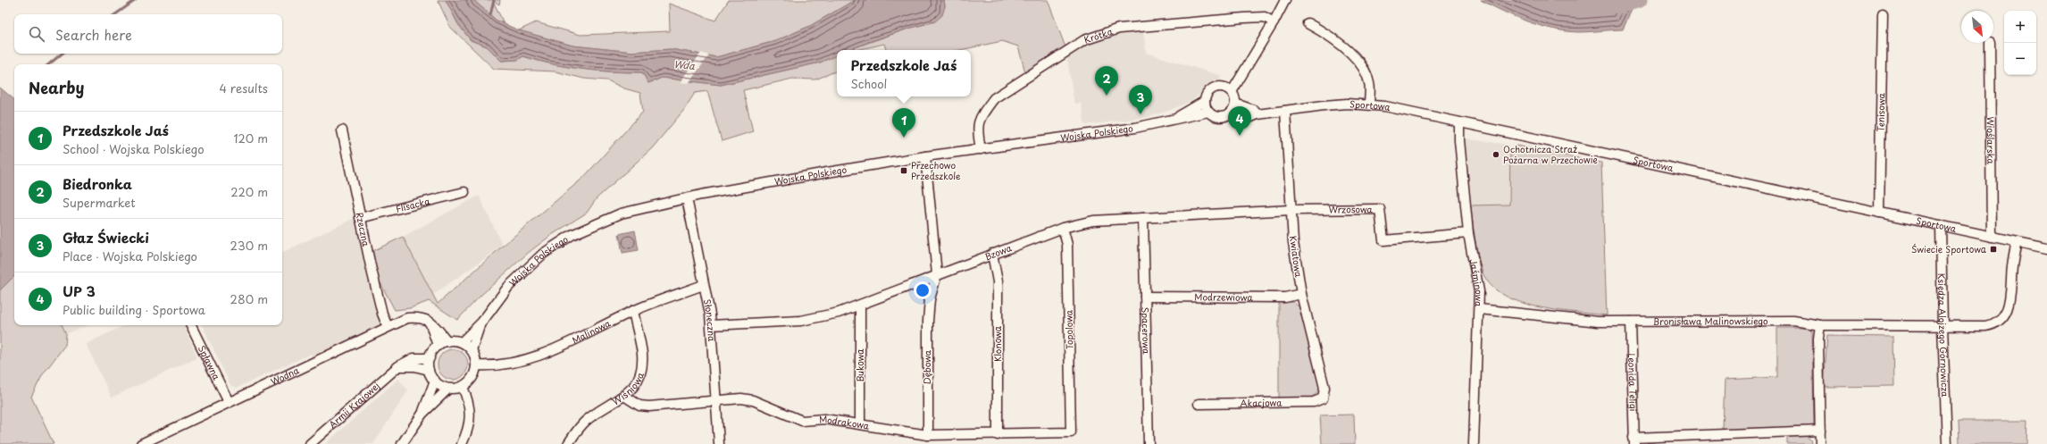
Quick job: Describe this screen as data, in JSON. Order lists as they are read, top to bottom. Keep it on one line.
{"streets":{"street":["Krótka","Sportowa","Tenisowa","Wojska Polskiego","Wioślarska","Flisacka","Wrzosowa","Rzeczna","Bzowa","Kwiatowa","Jaśminowa","Modrzewiowa","Słoneczna","Bronisława Malinowskiego","Topolowa","Spacerowa","Malinowa","Księdza Alojzego Górnowicza","Klonowa","Spławna","Bukowa","Dębowa","Wodna","Leonida Teligi","Wiśniowa","Akacjowa","Armii Krajowej","Modrakowa"]},"crossings":[["Krótka","Wojska Polskiego"],["Sportowa","Tenisowa"],["Sportowa","Wojska Polskiego"],["Sportowa","Wioślarska"],["Sportowa","Kwiatowa"],["Sportowa","Jaśminowa"],["Sportowa","Bronisława Malinowskiego"],["Sportowa","Księdza Alojzego Górnowicza"],["Wojska Polskiego","Słoneczna"],["Wojska Polskiego","Malinowa"],["Wojska Polskiego","Armii Krajowej"],["Flisacka","Rzeczna"],["Wrzosowa","Bzowa"],["Wrzosowa","Kwiatowa"],["Wrzosowa","Jaśminowa"],["Rzeczna","Wodna"],["Bzowa","Kwiatowa"],["Bzowa","Słoneczna"],["Bzowa","Topolowa"],["Bzowa","Spacerowa"],["Bzowa","Klonowa"],["Bzowa","Bukowa"],["Bzowa","Dębowa"],["Kwiatowa","Modrzewiowa"],["Kwiatowa","Akacjowa"],["Jaśminowa","Bronisława Malinowskiego"],["Modrzewiowa","Spacerowa"],["Słoneczna","Malinowa"],["Słoneczna","Modrakowa"],["Bronisława Malinowskiego","Księdza Alojzego Górnowicza"],["Bronisława Malinowskiego","Leonida Teligi"],["Topolowa","Modrakowa"],["Malinowa","Wiśniowa"],["Malinowa","Armii Krajowej"],["Klonowa","Modrakowa"],["Spławna","Wodna"],["Bukowa","Modrakowa"],["Dębowa","Modrakowa"],["Wiśniowa","Modrakowa"]],"water":["Wda"],"places":{"other":["Ochotnicza Straż Pożarna w Przechowie"],"transit":["Przechowo Przedszkole","Świecie Sportowa"]},"north":"bottom right","page":{"map_buttons":["+","−"],"search":"Search here","popup":["Przedszkole Jaś","School"],"heading":["Nearby","4 results"],"pins":["2","3","4","1"],"list":[{"mark":"1","name":"Przedszkole Jaś","note":"School · Wojska Polskiego","value":"120 m"},{"mark":"2","name":"Biedronka","note":"Supermarket","value":"220 m"},{"mark":"3","name":"Głaz Świecki","note":"Place · Wojska Polskiego","value":"230 m"},{"mark":"4","name":"UP 3","note":"Public building · Sportowa","value":"280 m"}]}}
